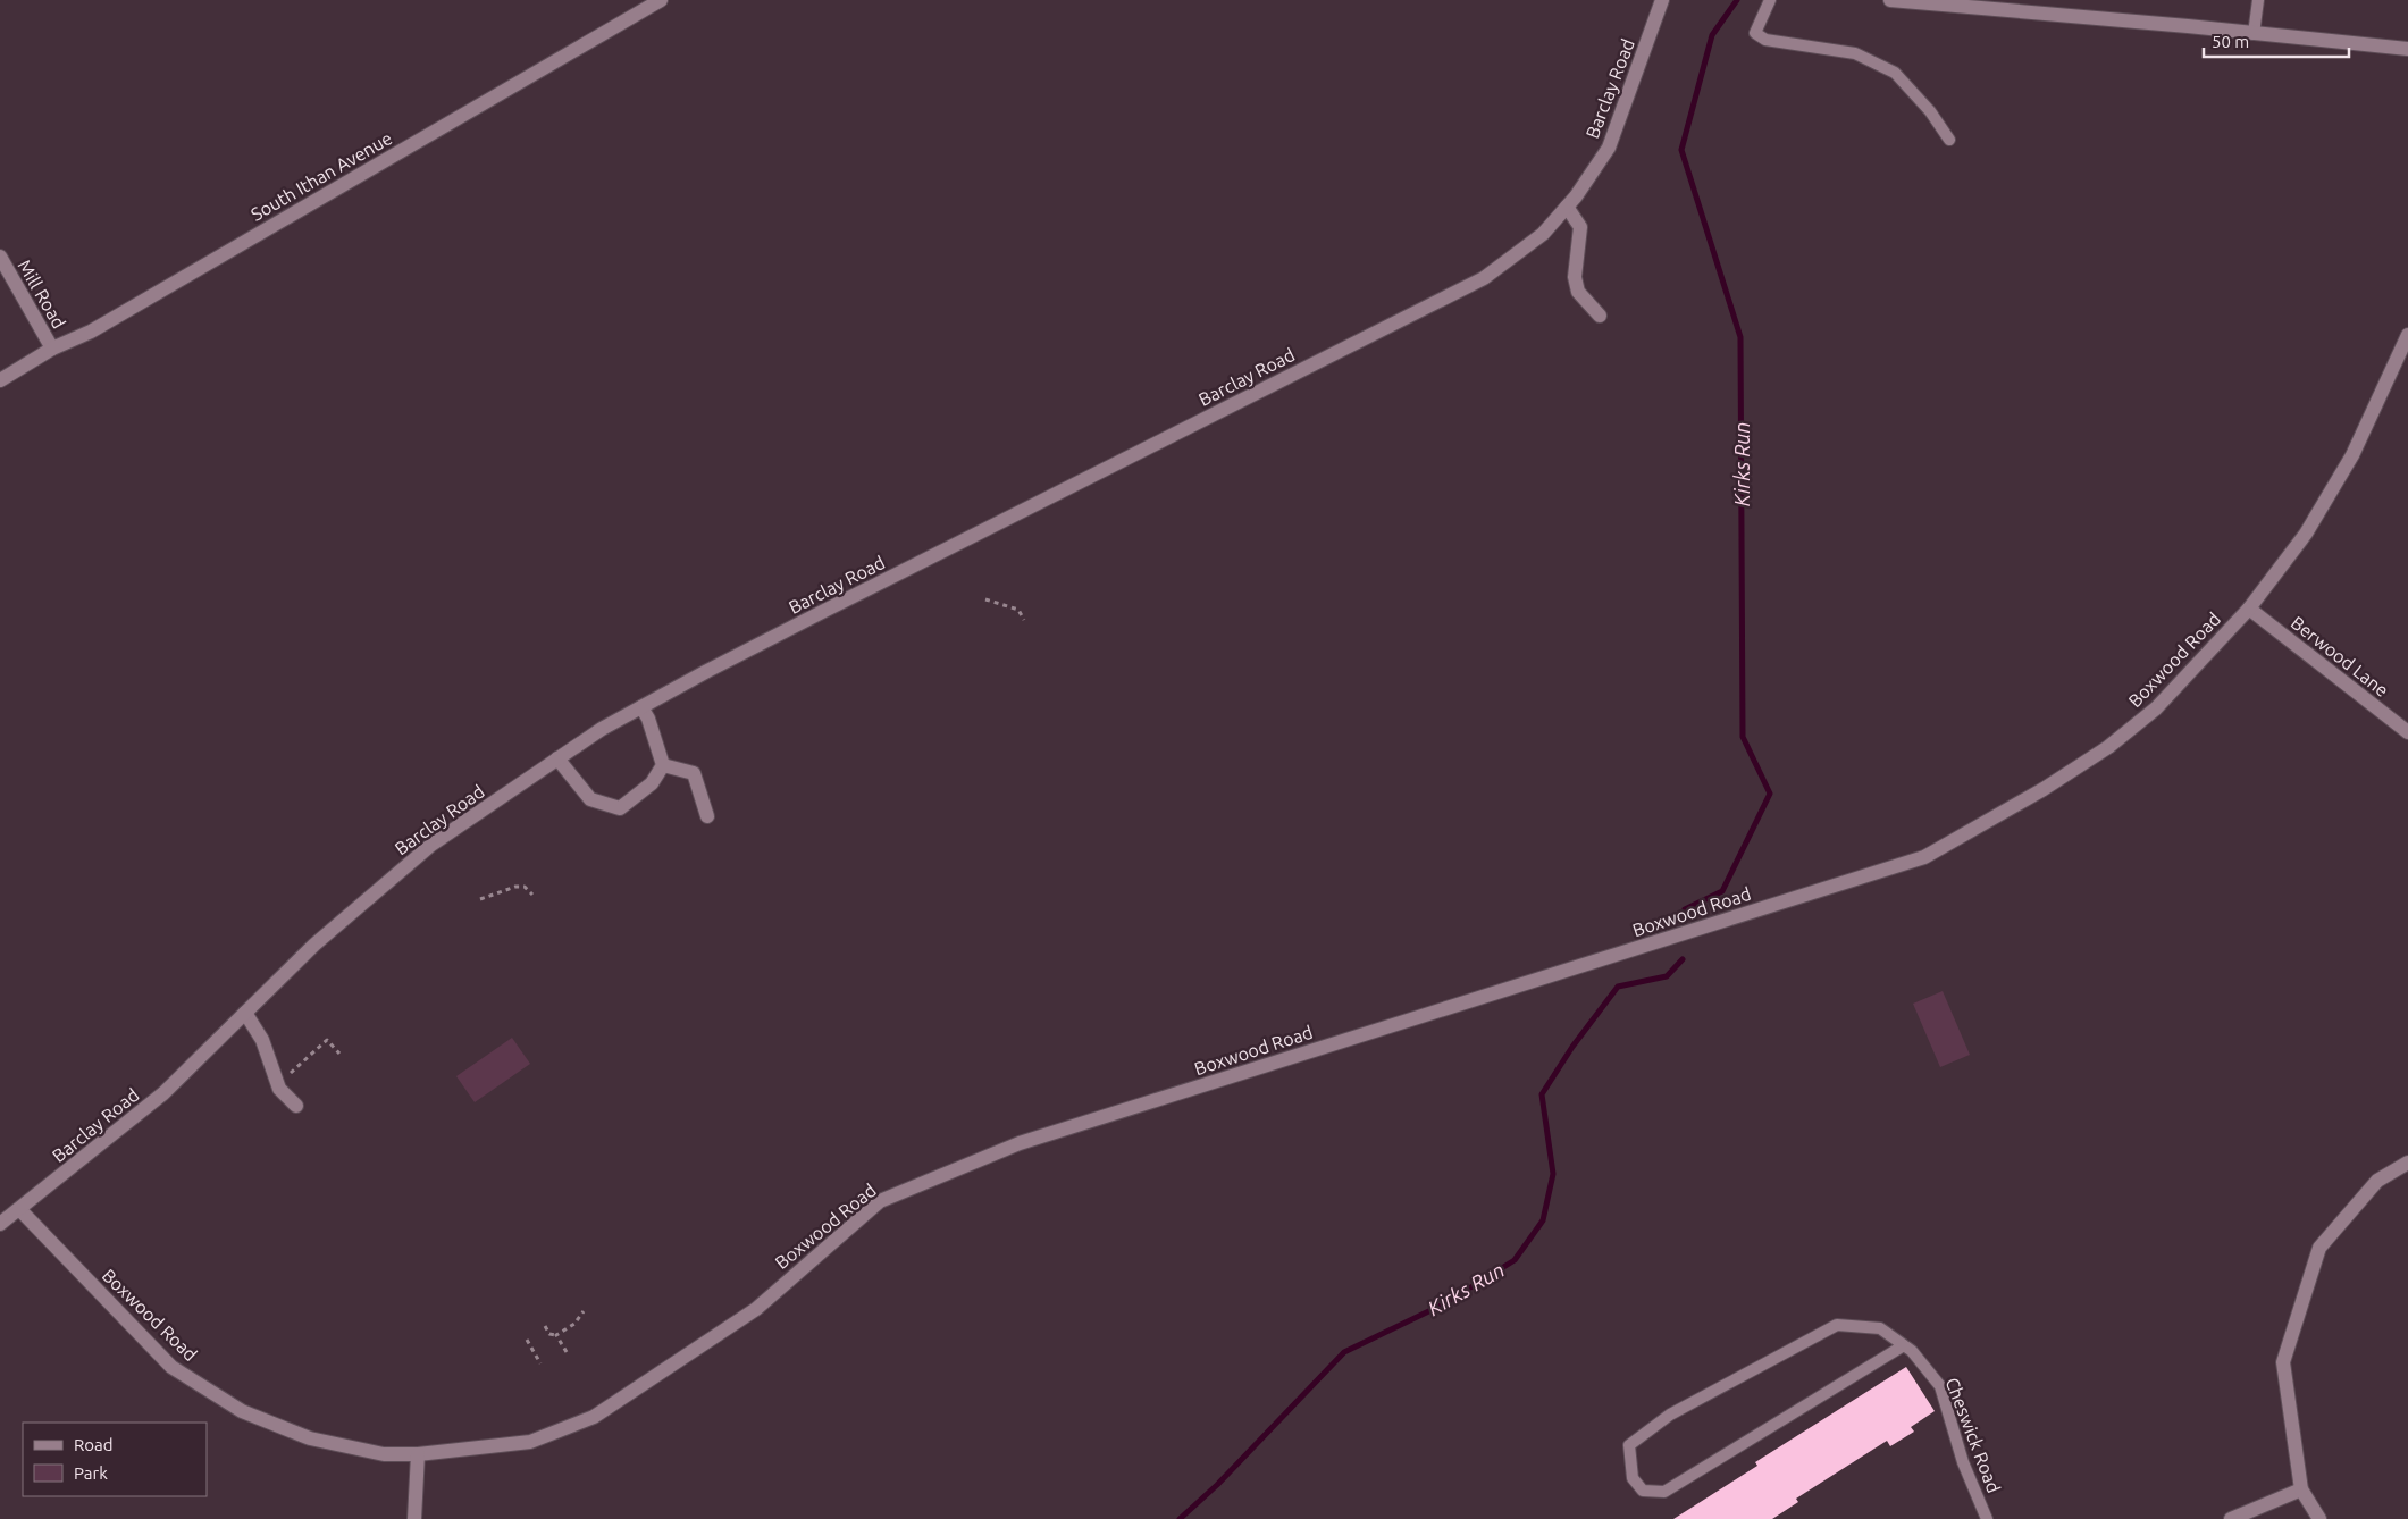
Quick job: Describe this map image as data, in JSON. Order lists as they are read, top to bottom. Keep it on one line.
{"streets":{"street":["Barclay Road","South Ithan Avenue","Mill Road","Berwood Lane","Boxwood Road"],"lane":["Cheswick Road"]},"crossings":[["Barclay Road","Boxwood Road"],["South Ithan Avenue","Mill Road"],["Berwood Lane","Boxwood Road"]],"water":["Kirks Run"],"legend":["Road","Park"],"scale_bar":"50 m"}
